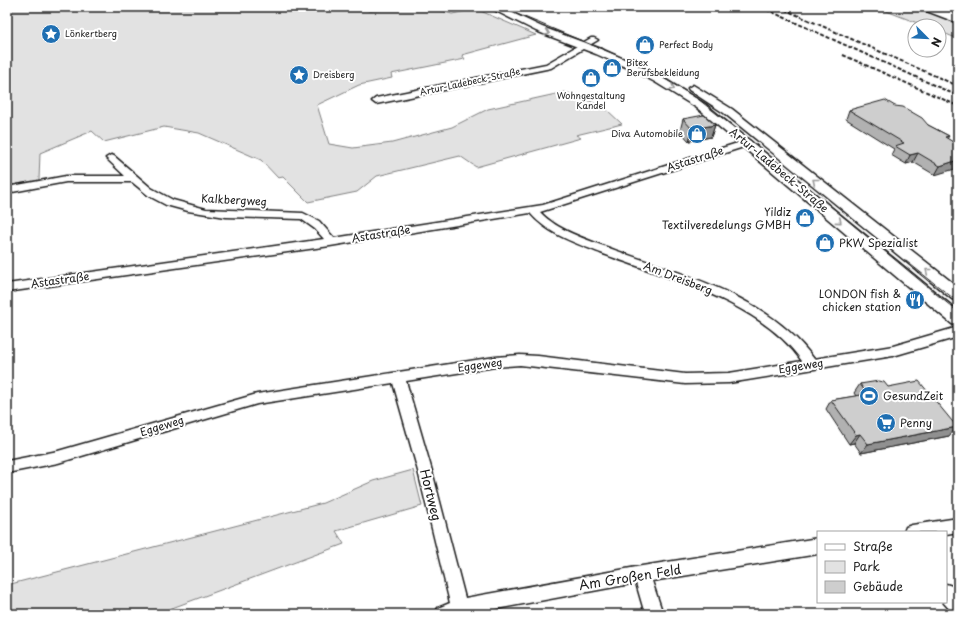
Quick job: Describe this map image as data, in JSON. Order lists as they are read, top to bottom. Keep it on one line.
{"streets":{"street":["Artur-Ladebeck-Straße","Astastraße","Kalkbergweg","Am Dreisberg","Eggeweg","Hortweg","Am Großen Feld"]},"crossings":[["Artur-Ladebeck-Straße","Astastraße"],["Astastraße","Kalkbergweg"],["Astastraße","Am Dreisberg"],["Am Dreisberg","Eggeweg"],["Eggeweg","Hortweg"],["Hortweg","Am Großen Feld"]],"places":{"place":["Lönkertberg","Dreisberg"],"shop":["Perfect Body","Bitex Berufsbekleidung","Wohngestaltung Kandel","Diva Automobile","Yildiz Textilveredelungs GMBH","PKW Spezialist"],"restaurant":["LONDON fish & chicken station"],"sports":["GesundZeit"],"supermarket":["Penny"]},"legend":["Straße","Park","Gebäude"],"north":"bottom right"}
